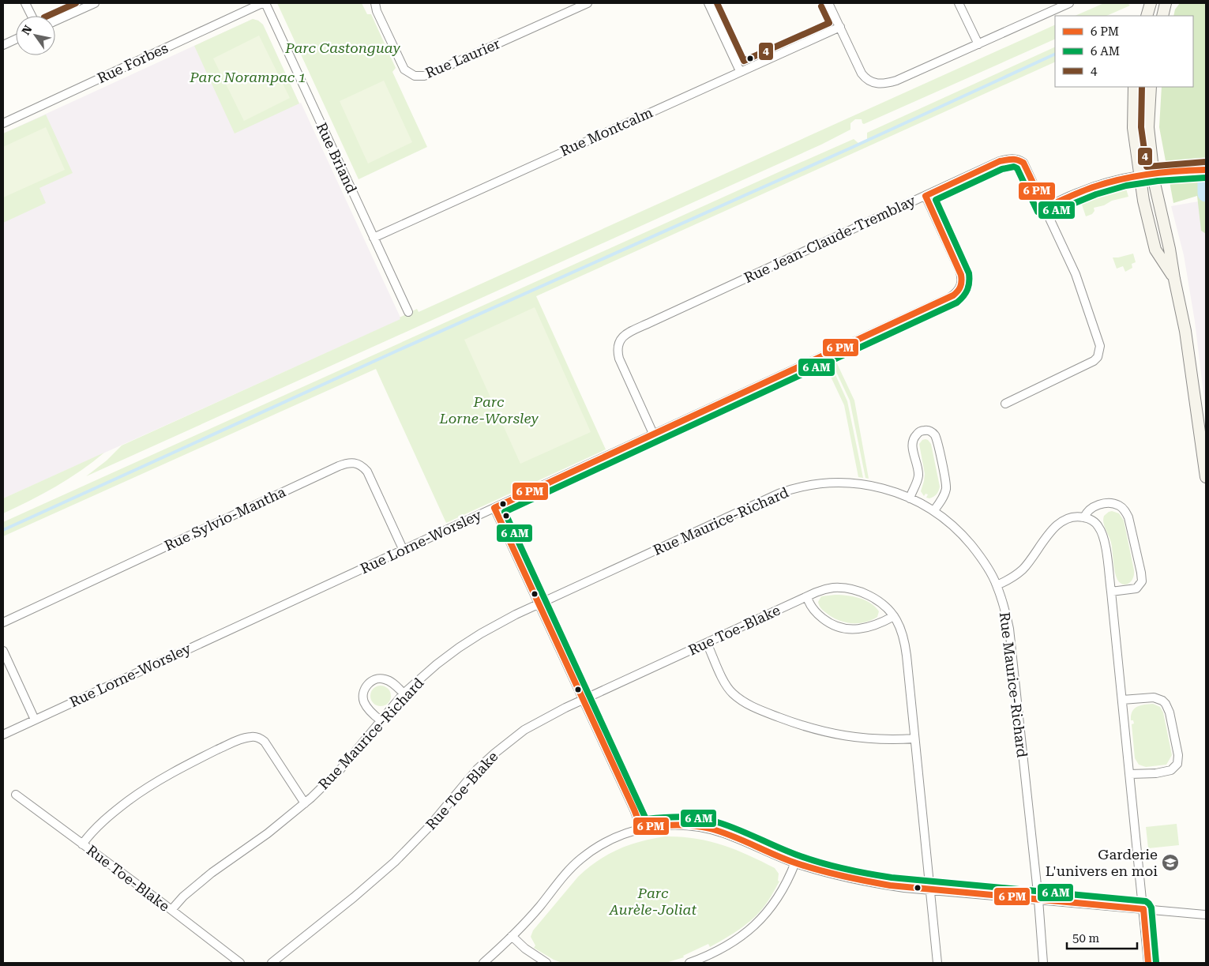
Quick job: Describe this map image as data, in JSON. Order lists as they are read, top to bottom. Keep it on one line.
{"streets":{"street":["Rue Laurier","Rue Forbes","Rue Montcalm","Rue Briand","Rue Jean-Claude-Tremblay","Rue Sylvio-Mantha","Rue Maurice-Richard","Rue Lorne-Worsley","Rue Toe-Blake"]},"crossings":[["Rue Forbes","Rue Briand"],["Rue Montcalm","Rue Briand"],["Rue Jean-Claude-Tremblay","Rue Lorne-Worsley"],["Rue Sylvio-Mantha","Rue Lorne-Worsley"],["Rue Maurice-Richard","Rue Toe-Blake"]],"parks":["Parc Castonguay","Parc Norampac 1","Parc Lorne-Worsley","Parc Aurèle-Joliat"],"places":{"school or university":["Garderie L'univers en moi"]},"lines":["transit line 4"],"legend":["6 PM","6 AM","4"],"scale_bar":"50 m","north":"top left"}
